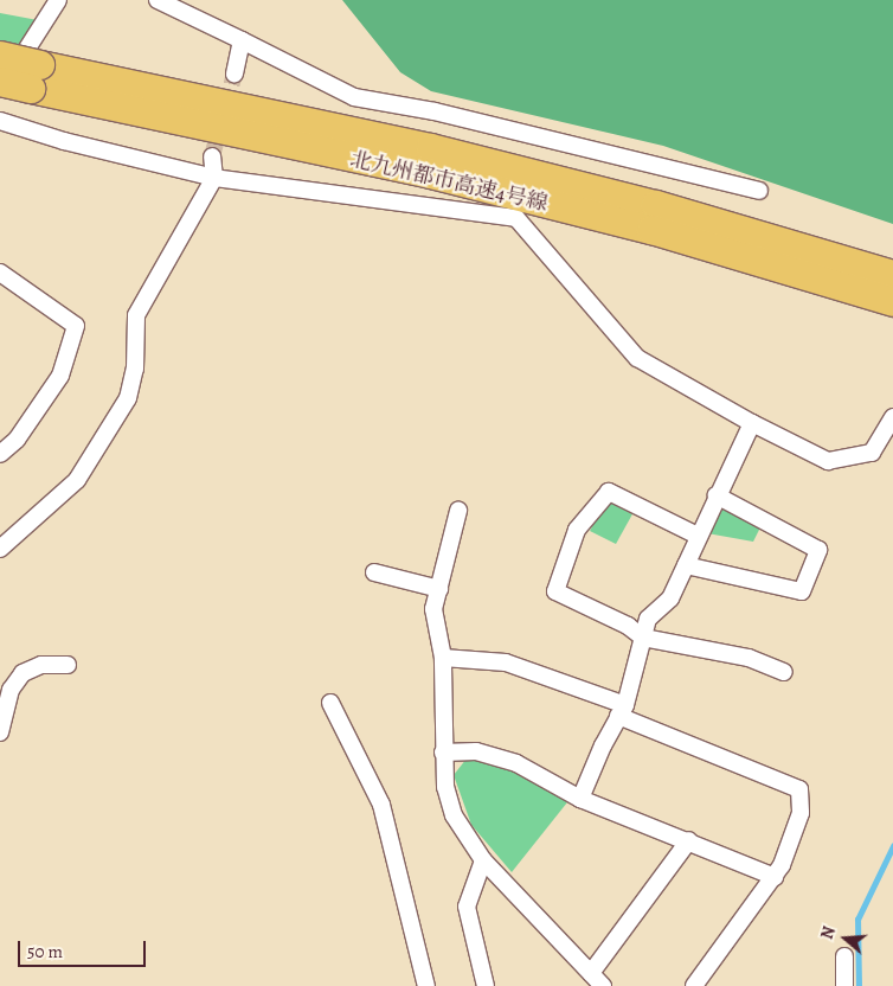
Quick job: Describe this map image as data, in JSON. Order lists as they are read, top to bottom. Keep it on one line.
{"streets":{"highway":["北九州都市高速4号線"]},"scale_bar":"50 m","north":"left"}
